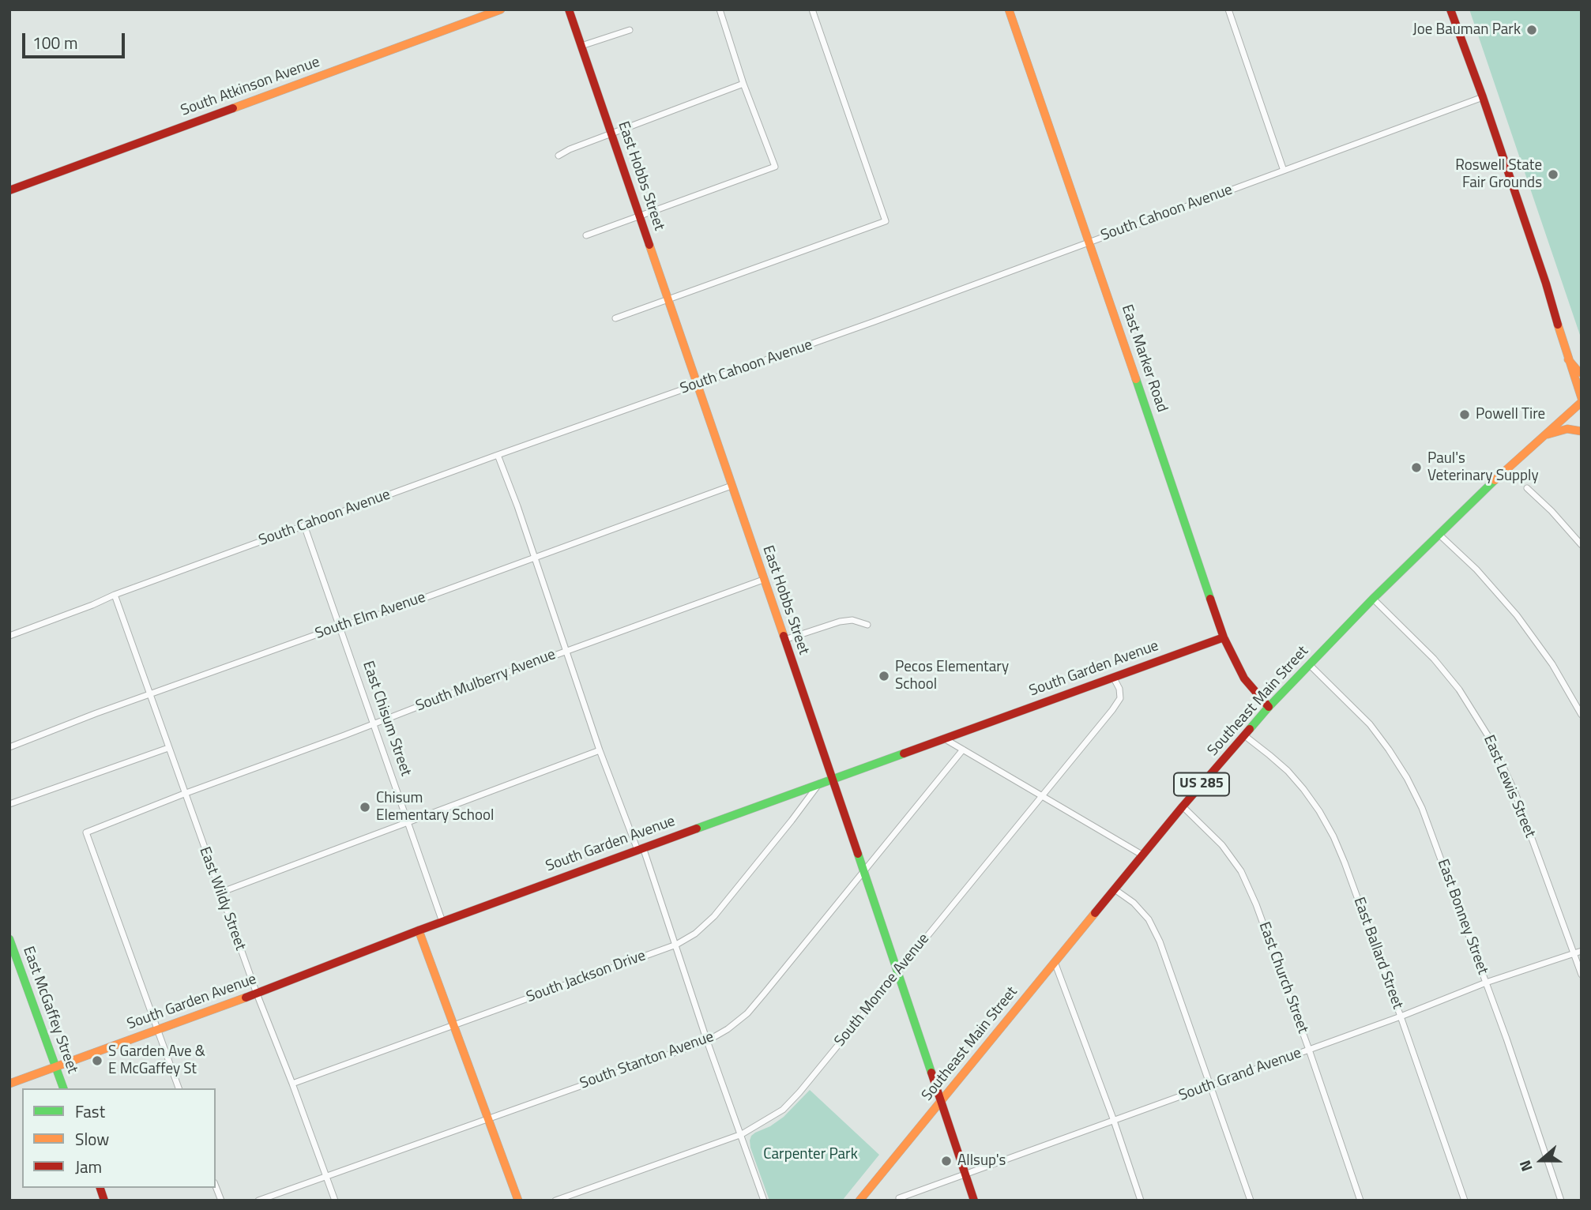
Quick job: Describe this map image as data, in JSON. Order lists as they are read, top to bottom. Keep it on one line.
{"streets":{"street":["South Atkinson Avenue","East Hobbs Street","South Cahoon Avenue","East Marker Road","South Elm Avenue","South Garden Avenue","South Mulberry Avenue","Southeast Main Street","East Chisum Street","US 285","East Lewis Street","East Wildy Street","East Bonney Street","East Ballard Street","South Jackson Drive","East Church Street","South Monroe Avenue","East McGaffey Street","South Stanton Avenue","South Grand Avenue"]},"crossings":[["East Hobbs Street","South Cahoon Avenue"],["East Hobbs Street","South Elm Avenue"],["East Hobbs Street","South Garden Avenue"],["East Hobbs Street","South Mulberry Avenue"],["East Hobbs Street","Southeast Main Street"],["East Hobbs Street","South Monroe Avenue"],["East Hobbs Street","South Stanton Avenue"],["East Hobbs Street","South Grand Avenue"],["South Cahoon Avenue","East Marker Road"],["South Cahoon Avenue","East Chisum Street"],["South Cahoon Avenue","East Wildy Street"],["East Marker Road","South Garden Avenue"],["East Marker Road","Southeast Main Street"],["South Elm Avenue","East Chisum Street"],["South Elm Avenue","East Wildy Street"],["South Garden Avenue","South Mulberry Avenue"],["South Garden Avenue","East Chisum Street"],["South Garden Avenue","East Wildy Street"],["South Garden Avenue","South Jackson Drive"],["South Garden Avenue","South Monroe Avenue"],["South Garden Avenue","East McGaffey Street"],["South Mulberry Avenue","East Chisum Street"],["South Mulberry Avenue","East Wildy Street"],["Southeast Main Street","East Lewis Street"],["Southeast Main Street","East Bonney Street"],["Southeast Main Street","East Ballard Street"],["Southeast Main Street","East Church Street"],["East Lewis Street","South Grand Avenue"],["East Wildy Street","South Jackson Drive"],["East Wildy Street","South Stanton Avenue"],["East Bonney Street","South Grand Avenue"],["East Ballard Street","South Grand Avenue"],["East Church Street","South Grand Avenue"]],"parks":["Carpenter Park"],"places":["Joe Bauman Park","Roswell State Fair Grounds","Powell Tire","Paul's Veterinary Supply","Pecos Elementary School","Chisum Elementary School","S Garden Ave & E McGaffey St","Allsup's"],"legend":["Fast","Slow","Jam"],"scale_bar":"100 m","north":"left"}
